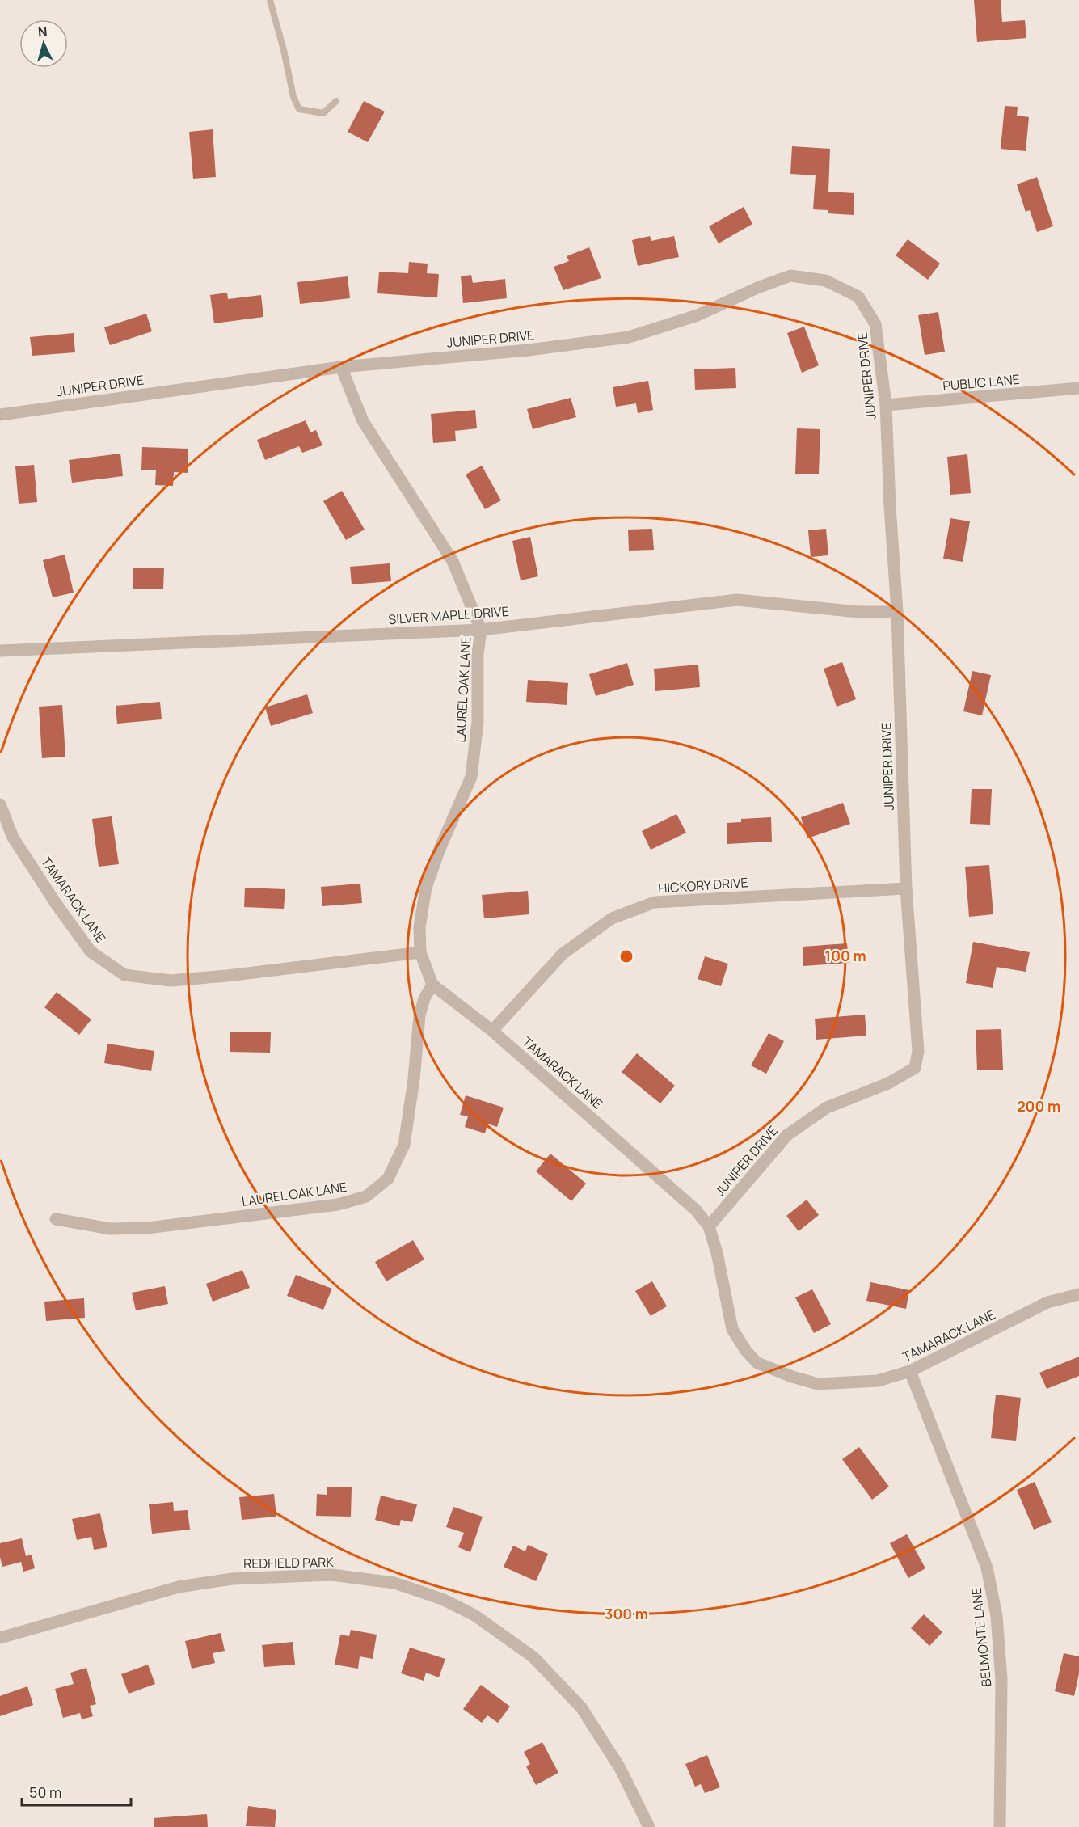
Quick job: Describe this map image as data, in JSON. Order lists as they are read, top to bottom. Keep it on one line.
{"streets":{"street":["JUNIPER DRIVE","PUBLIC LANE","SILVER MAPLE DRIVE","LAUREL OAK LANE","HICKORY DRIVE","TAMARACK LANE","REDFIELD PARK","BELMONTE LANE"]},"crossings":[["JUNIPER DRIVE","PUBLIC LANE"],["JUNIPER DRIVE","SILVER MAPLE DRIVE"],["JUNIPER DRIVE","LAUREL OAK LANE"],["JUNIPER DRIVE","HICKORY DRIVE"],["JUNIPER DRIVE","TAMARACK LANE"],["SILVER MAPLE DRIVE","LAUREL OAK LANE"],["LAUREL OAK LANE","TAMARACK LANE"],["HICKORY DRIVE","TAMARACK LANE"],["TAMARACK LANE","BELMONTE LANE"]],"scale_bar":"50 m","north":"top","rings":["100 m","200 m","300 m"]}
